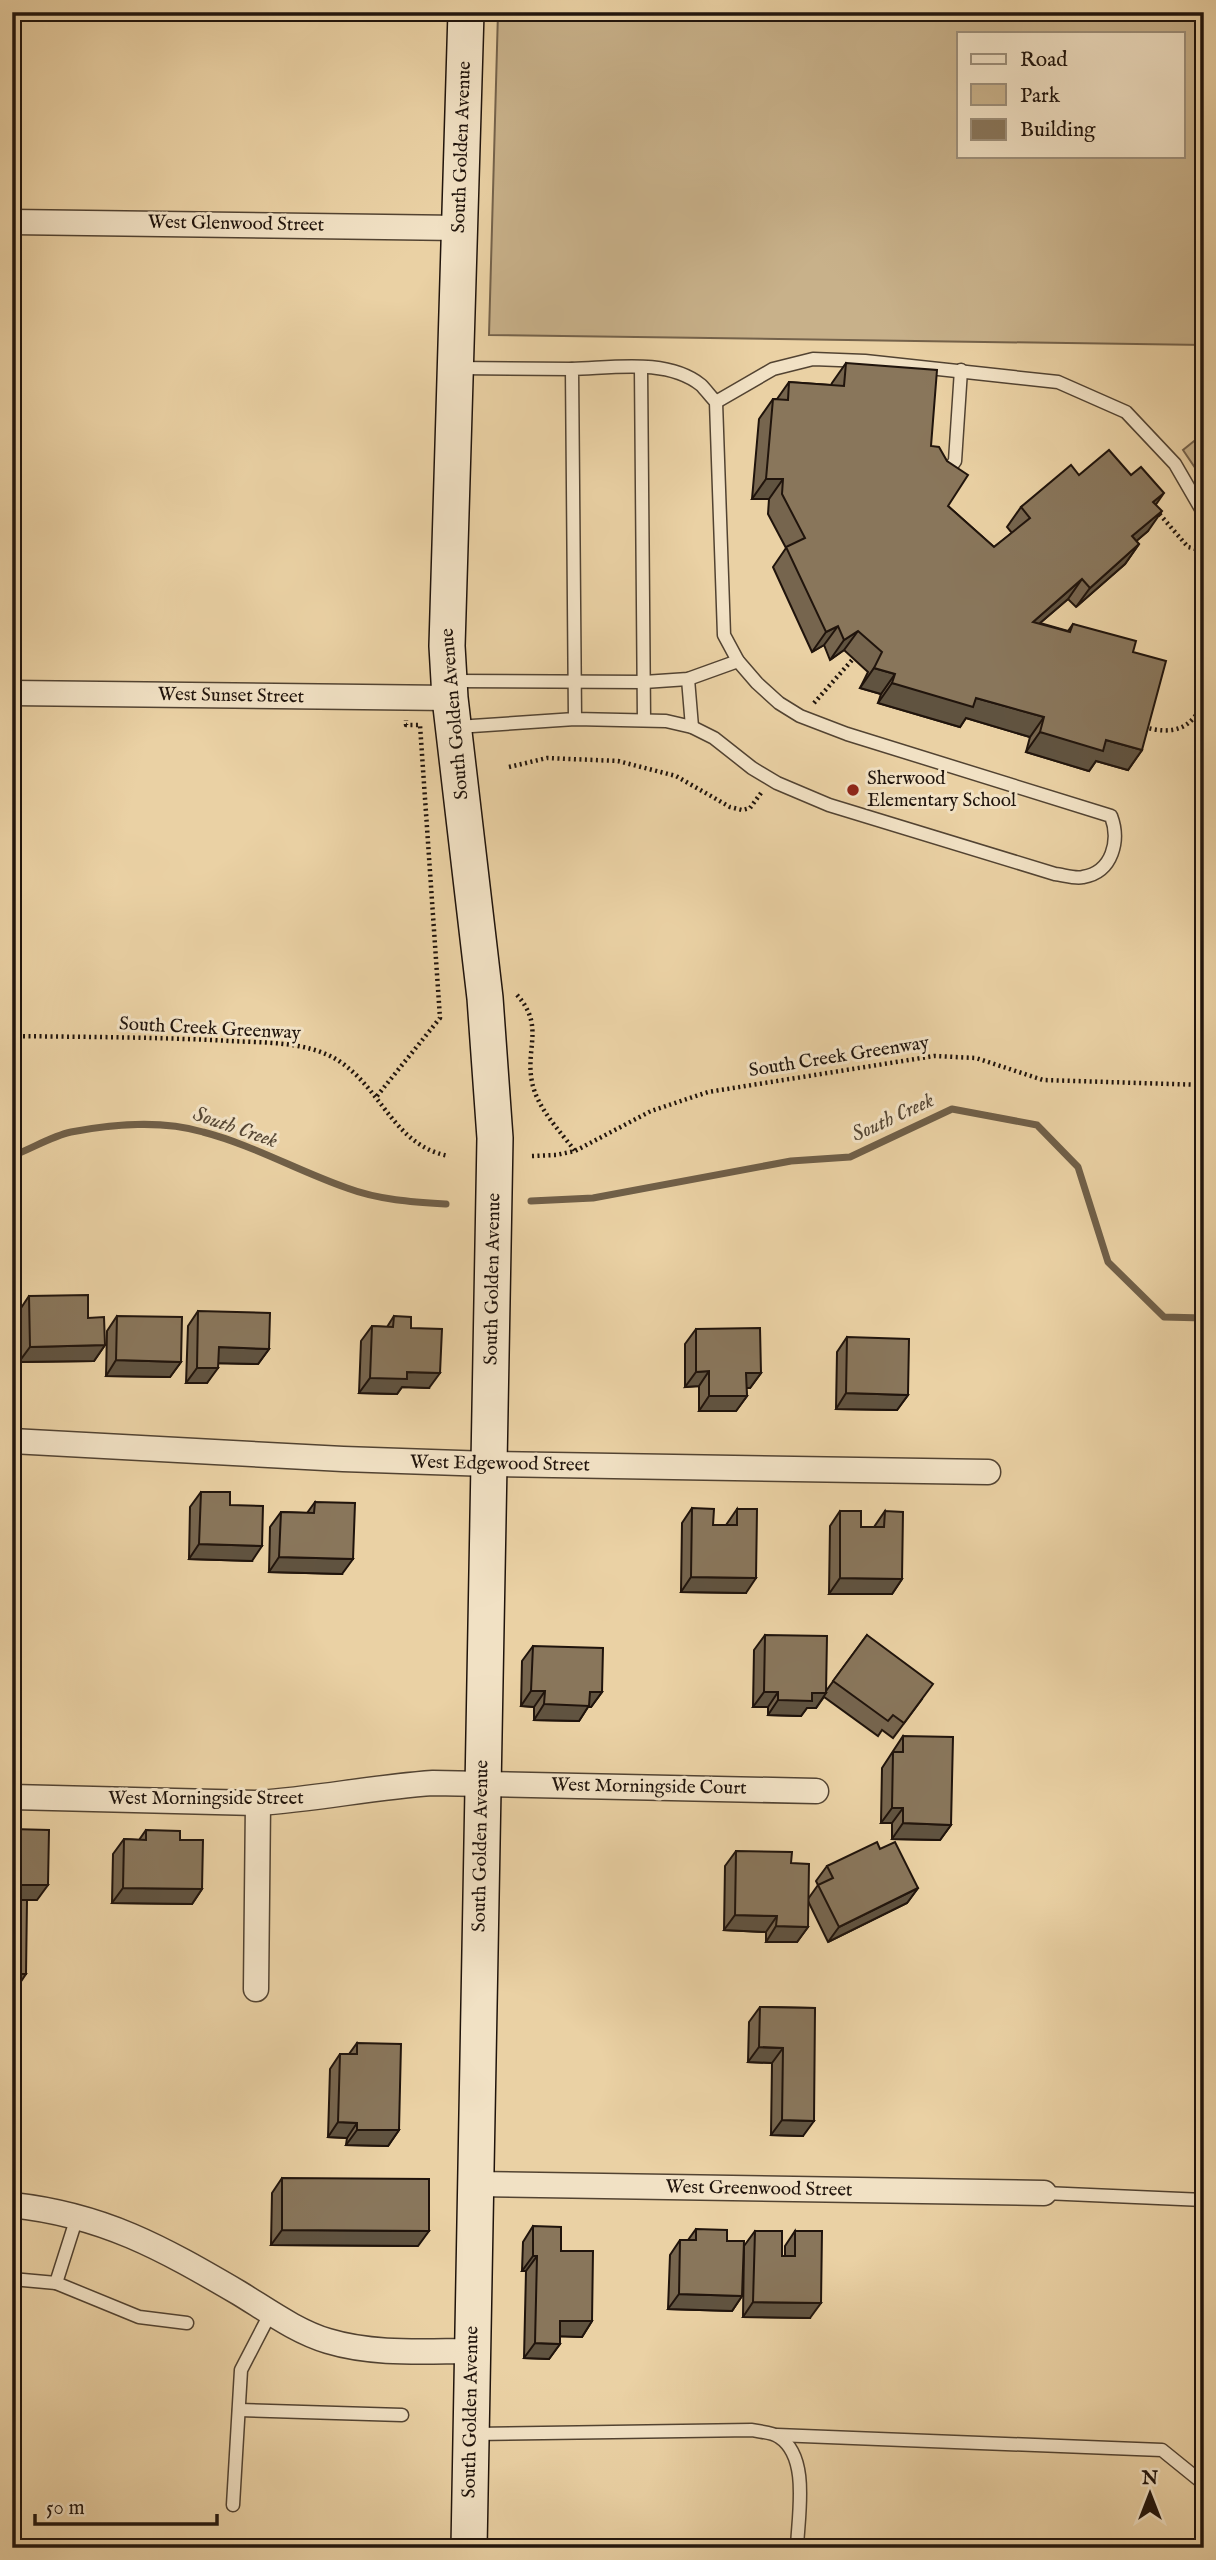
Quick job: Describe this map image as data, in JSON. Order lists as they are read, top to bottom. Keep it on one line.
{"streets":{"street":["South Golden Avenue","West Glenwood Street","West Sunset Street","West Edgewood Street","West Morningside Court","West Morningside Street","West Greenwood Street"],"path":["South Creek Greenway"]},"crossings":[["South Golden Avenue","West Glenwood Street"],["South Golden Avenue","West Sunset Street"],["South Golden Avenue","West Edgewood Street"],["South Golden Avenue","West Morningside Court"],["South Golden Avenue","West Morningside Street"],["South Golden Avenue","West Greenwood Street"],["West Morningside Court","West Morningside Street"]],"water":["South Creek"],"places":["Sherwood Elementary School"],"legend":["Road","Park","Building"],"scale_bar":"50 m","north":"top"}
